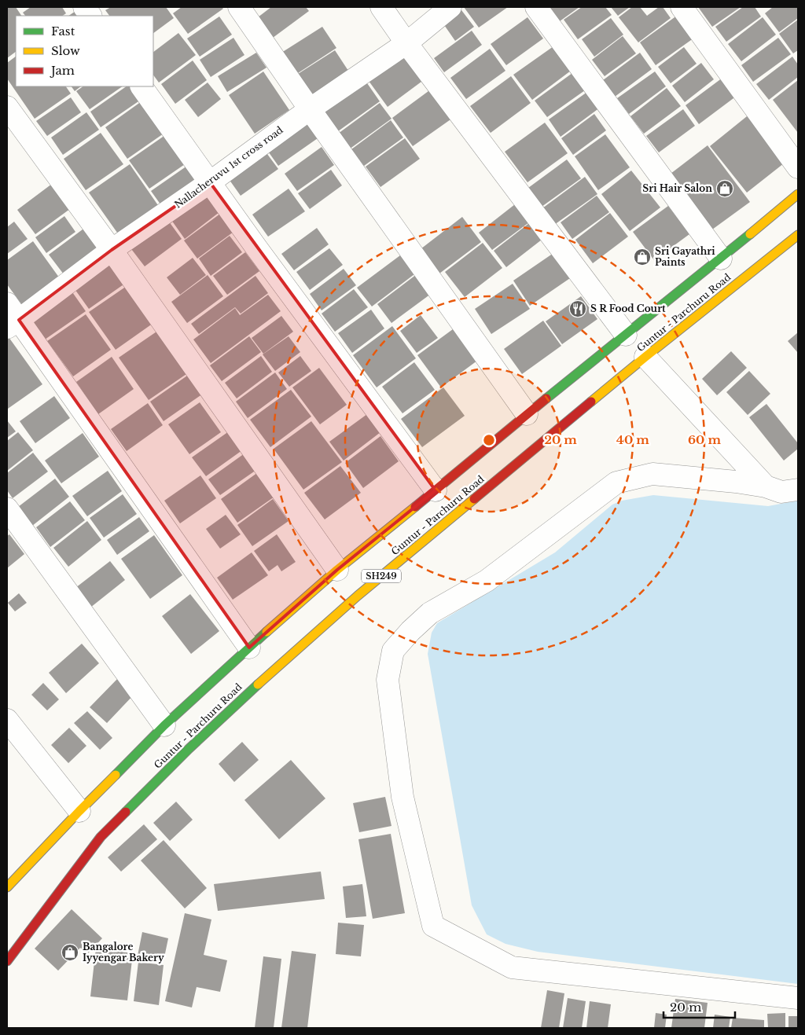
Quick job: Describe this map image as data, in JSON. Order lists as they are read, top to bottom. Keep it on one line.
{"streets":{"main road":["Guntur - Parchuru Road","SH249"],"street":["Nallacheruvu 1st cross road"]},"places":{"shop":["Sri Hair Salon","Sri Gayathri Paints","Bangalore Iyyengar Bakery"],"restaurant":["S R Food Court"]},"legend":["Fast","Slow","Jam"],"scale_bar":"20 m","rings":["20 m","40 m","60 m"]}
